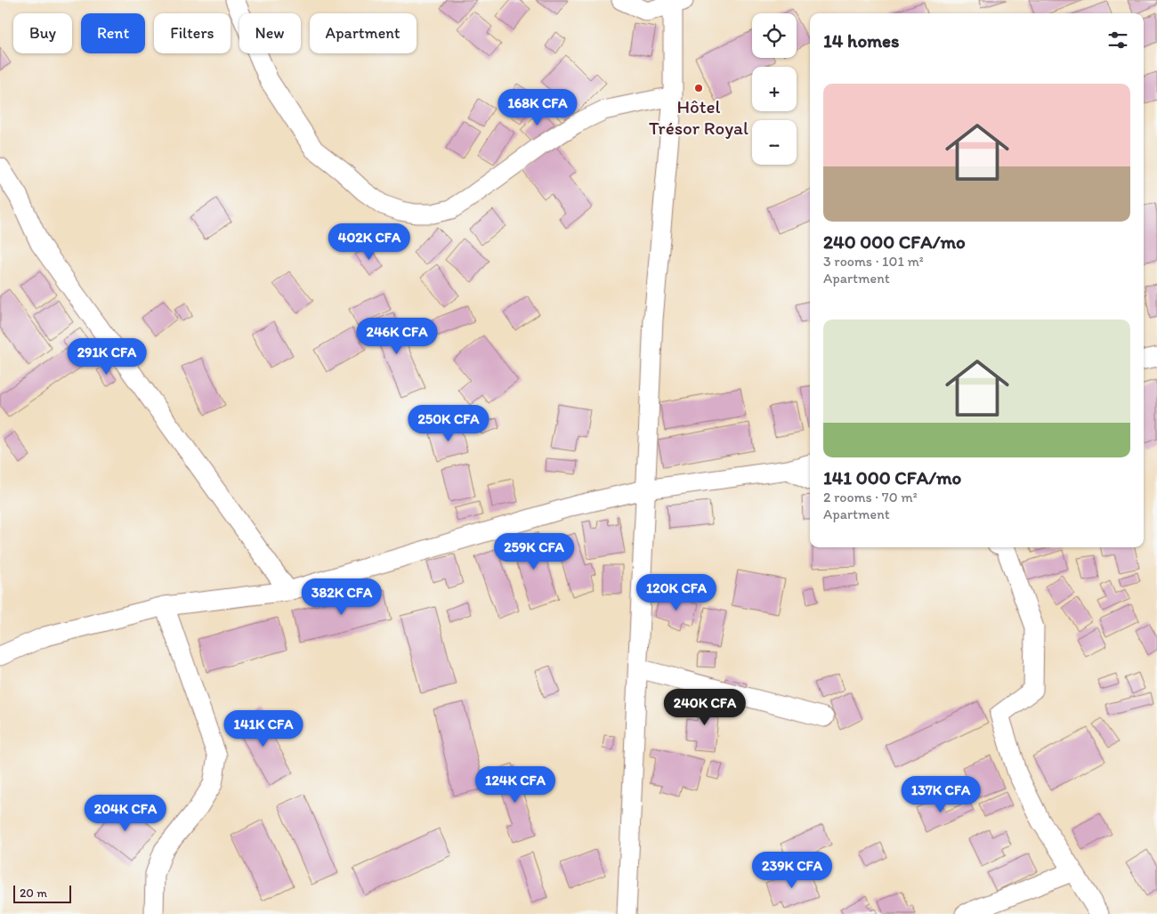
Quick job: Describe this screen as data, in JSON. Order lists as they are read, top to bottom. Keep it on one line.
{"places":["Hôtel Trésor Royal"],"scale_bar":"20 m","page":{"map_buttons":["+","−"],"chip":["Buy","Rent","Filters","New","Apartment"],"heading":"14 homes","list":[{"name":"240 000 CFA/mo","note":"3 rooms · 101 m² · Apartment"},{"name":"141 000 CFA/mo","note":"2 rooms · 70 m² · Apartment"}],"price":["168K CFA","402K CFA","246K CFA","291K CFA","250K CFA","259K CFA","120K CFA","382K CFA","240K CFA","141K CFA","124K CFA","137K CFA","204K CFA","239K CFA"],"scale":"20 m"}}
